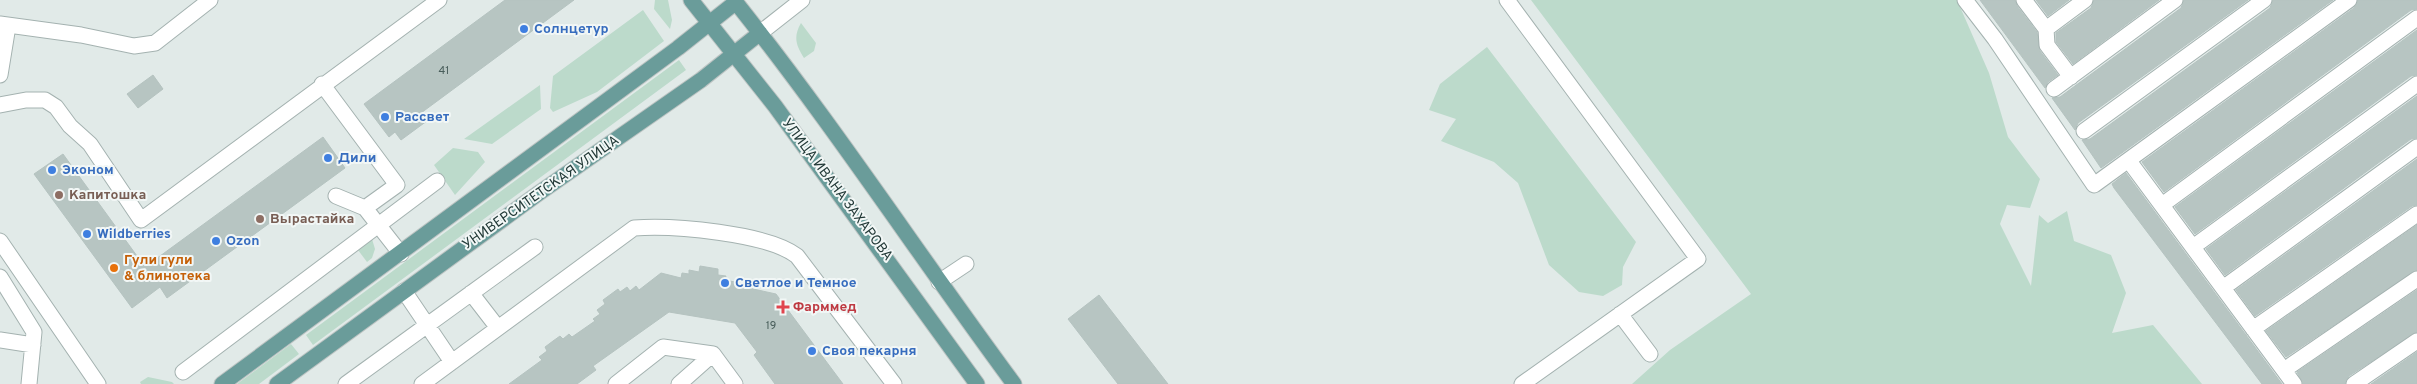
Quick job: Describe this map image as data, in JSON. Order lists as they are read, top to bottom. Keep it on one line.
{"streets":{"main road":["УЛИЦА ИВАНА ЗАХАРОВА","УНИВЕРСИТЕТСКАЯ УЛИЦА"]},"crossings":[["УЛИЦА ИВАНА ЗАХАРОВА","УНИВЕРСИТЕТСКАЯ УЛИЦА"]],"places":{"other":["Солнцетур","Рассвет","Дили","Эконом","Капитошка","Вырастайка","Wildberries","Ozon","Гули гули & блинотека","Светлое и Темное","Своя пекарня"],"health":["Фарммед"]},"house_numbers":["41","19"]}
